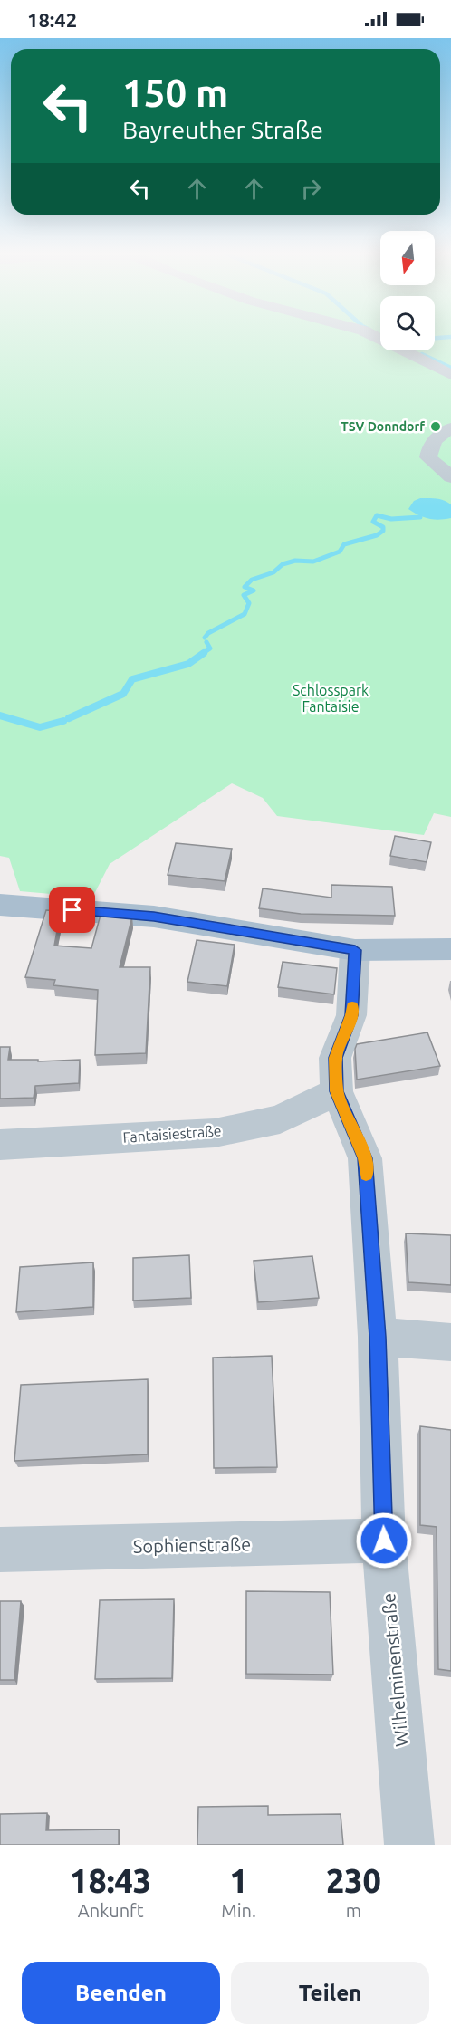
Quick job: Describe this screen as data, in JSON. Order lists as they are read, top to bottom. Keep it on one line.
{"streets":{"street":["Fantaisiestraße","Sophienstraße","Wilhelminenstraße"]},"crossings":[["Fantaisiestraße","Wilhelminenstraße"],["Sophienstraße","Wilhelminenstraße"]],"parks":["Schlosspark Fantaisie"],"places":["TSV Donndorf"],"north":"bottom","page":{"status":"18:42","turn":["150 m","Bayreuther Straße"],"eta":["18:43","Ankunft","1","Min.","230","m"],"buttons":["Beenden","Teilen"]}}
